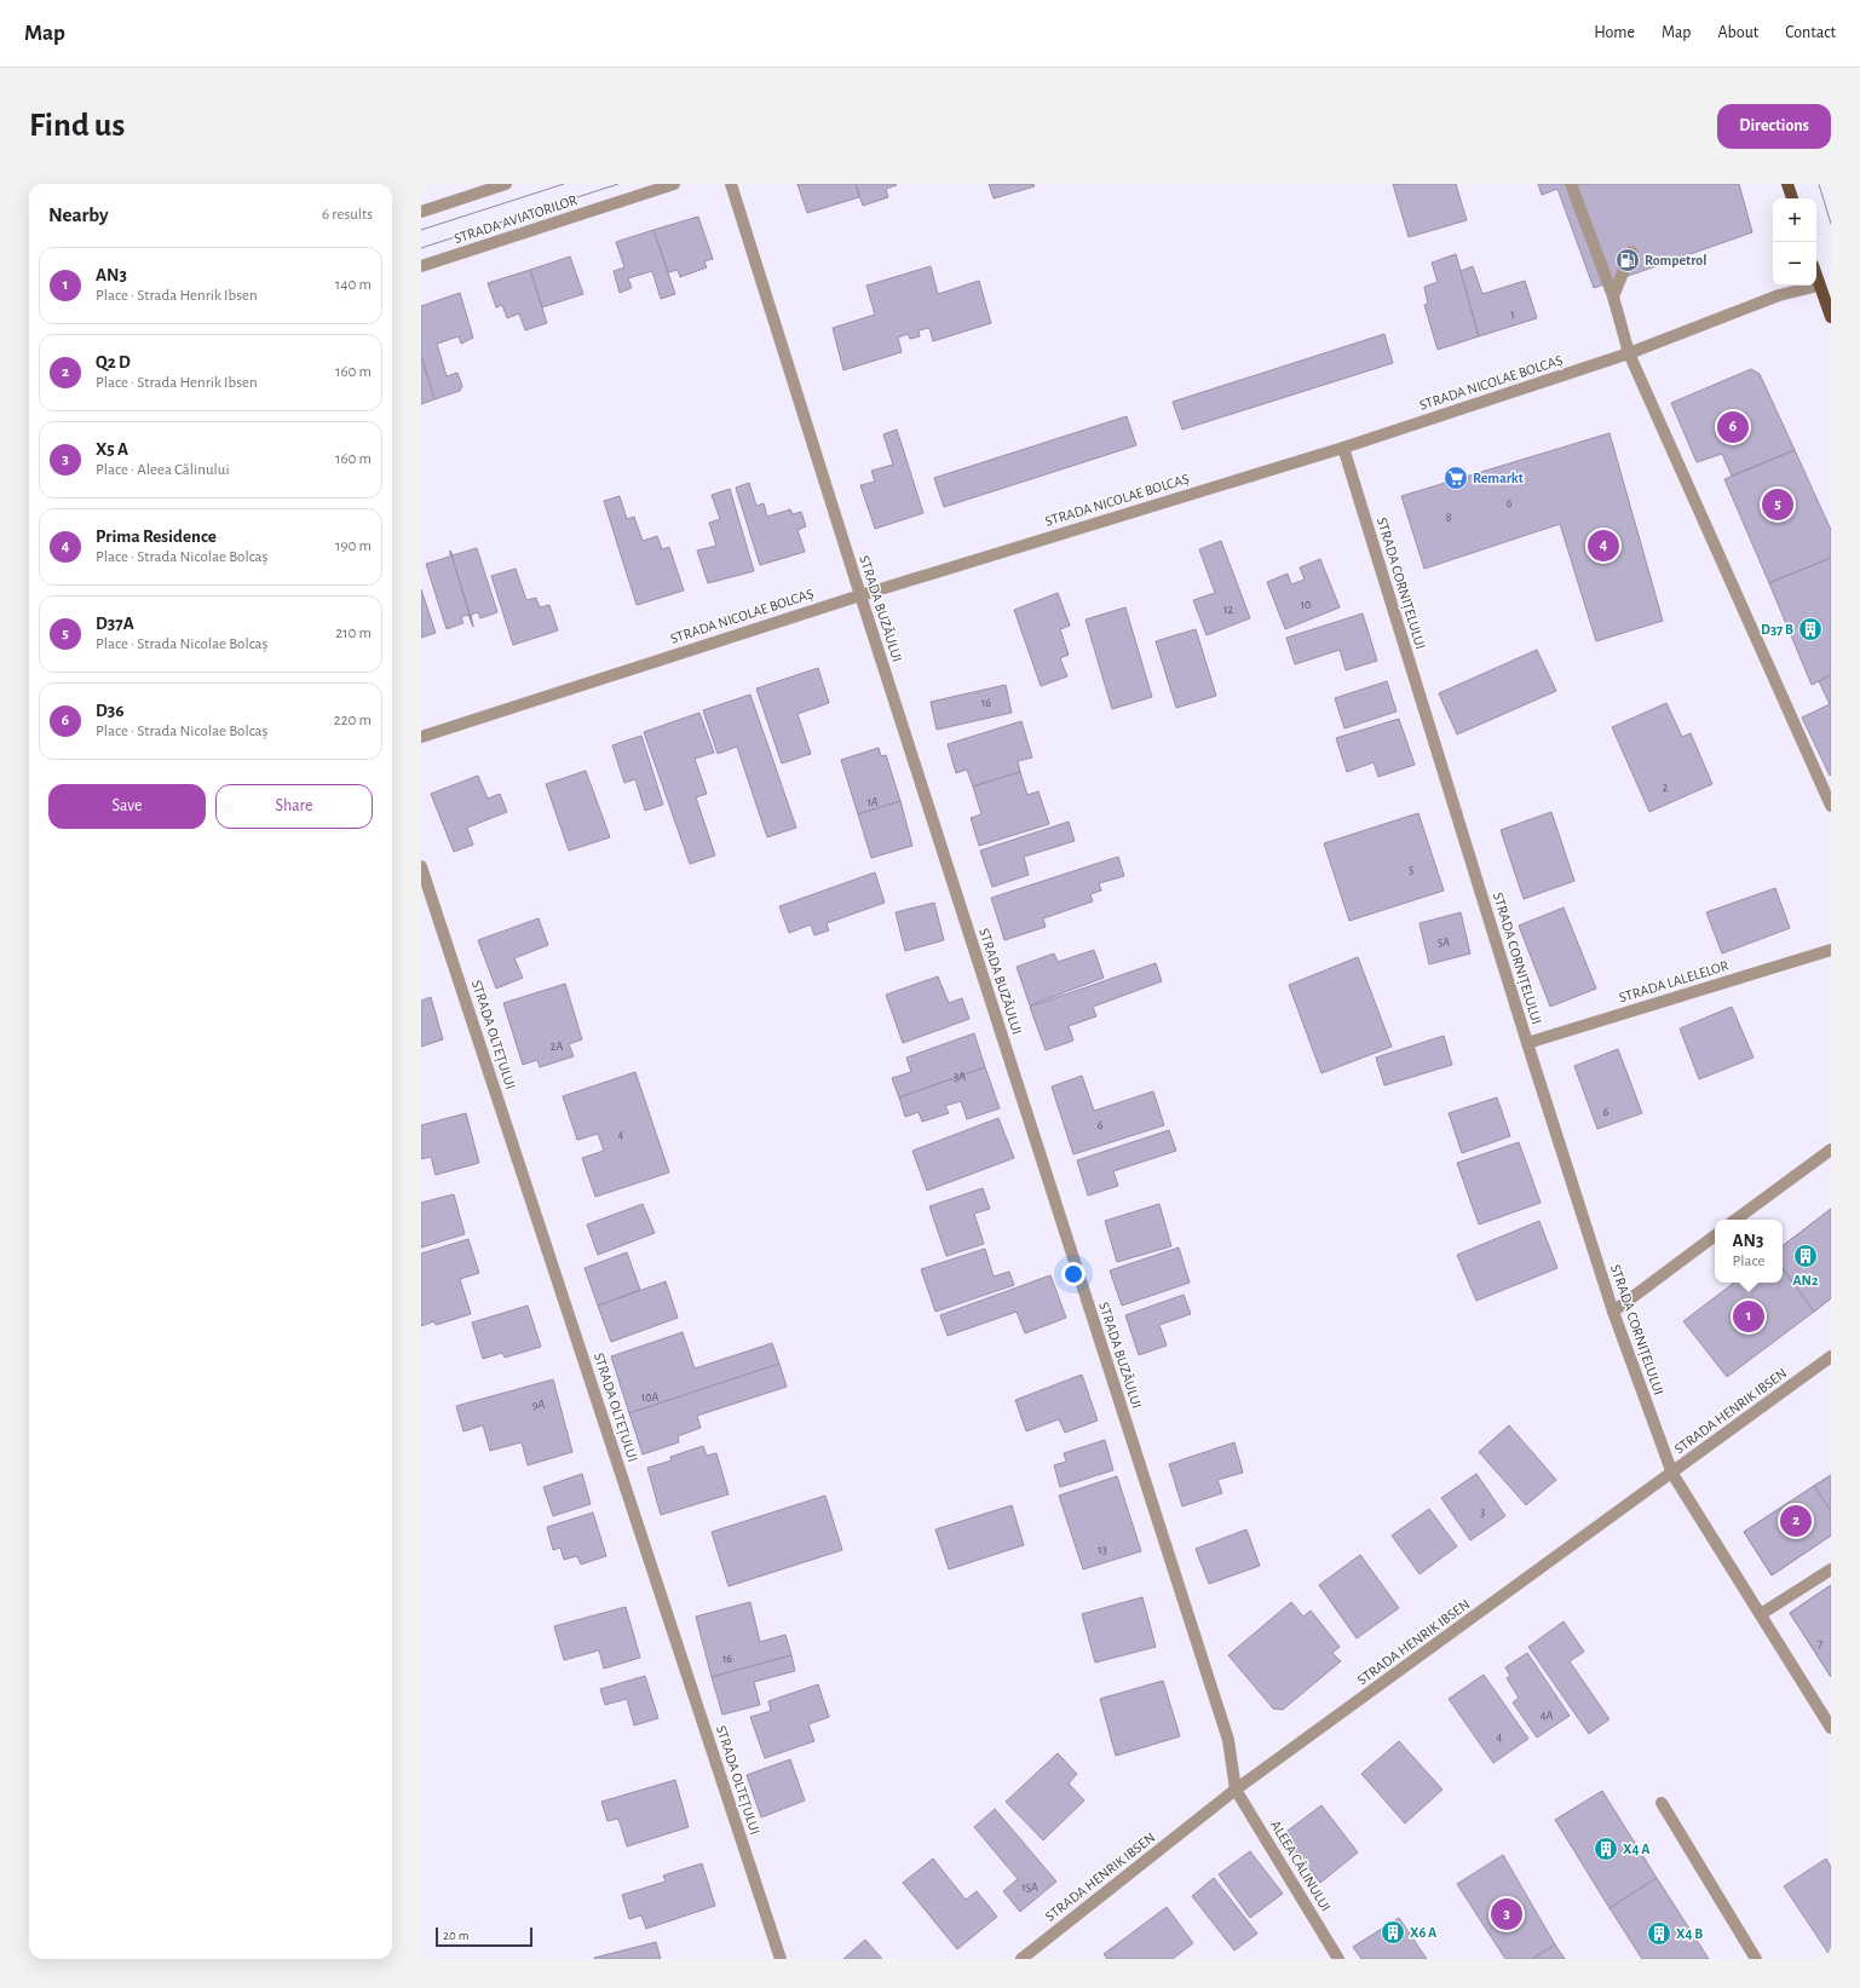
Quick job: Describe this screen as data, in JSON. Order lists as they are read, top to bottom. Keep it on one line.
{"streets":{"street":["STRADA AVIATORILOR","STRADA NICOLAE BOLCAȘ","STRADA CORNIȚELULUI","STRADA BUZĂULUI","STRADA LALELELOR","STRADA OLTEȚULUI","STRADA HENRIK IBSEN","ALEEA CĂLINULUI"]},"crossings":[["STRADA NICOLAE BOLCAȘ","STRADA CORNIȚELULUI"],["STRADA NICOLAE BOLCAȘ","STRADA BUZĂULUI"],["STRADA CORNIȚELULUI","STRADA LALELELOR"],["STRADA CORNIȚELULUI","STRADA HENRIK IBSEN"],["STRADA BUZĂULUI","STRADA HENRIK IBSEN"],["STRADA BUZĂULUI","ALEEA CĂLINULUI"],["STRADA HENRIK IBSEN","ALEEA CĂLINULUI"]],"places":{"fuel station":["Rompetrol"],"supermarket":["Remarkt"],"building":["D37 B","AN2","X4 A","X6 A","X4 B"]},"house_numbers":["1","6","8","10","12","16","2","1A","5","5A","2A","3A","6","6","4","10A","9A","3","13","7","16","4A","4","15A"],"scale_bar":"20 m","page":{"header":"Map","nav":["Home","Map","About","Contact"],"buttons":["Directions",["Save","Share"]],"title":"Find us","heading":["Nearby","6 results"],"map_buttons":["+","−"],"list":[{"mark":"1","name":"AN3","note":"Place · Strada Henrik Ibsen","value":"140 m"},{"mark":"2","name":"Q2 D","note":"Place · Strada Henrik Ibsen","value":"160 m"},{"mark":"3","name":"X5 A","note":"Place · Aleea Călinului","value":"160 m"},{"mark":"4","name":"Prima Residence","note":"Place · Strada Nicolae Bolcaș","value":"190 m"},{"mark":"5","name":"D37A","note":"Place · Strada Nicolae Bolcaș","value":"210 m"},{"mark":"6","name":"D36","note":"Place · Strada Nicolae Bolcaș","value":"220 m"}],"pins":["6","5","4","1","2","3"],"popup":["AN3","Place"],"scale":"20 m"}}
